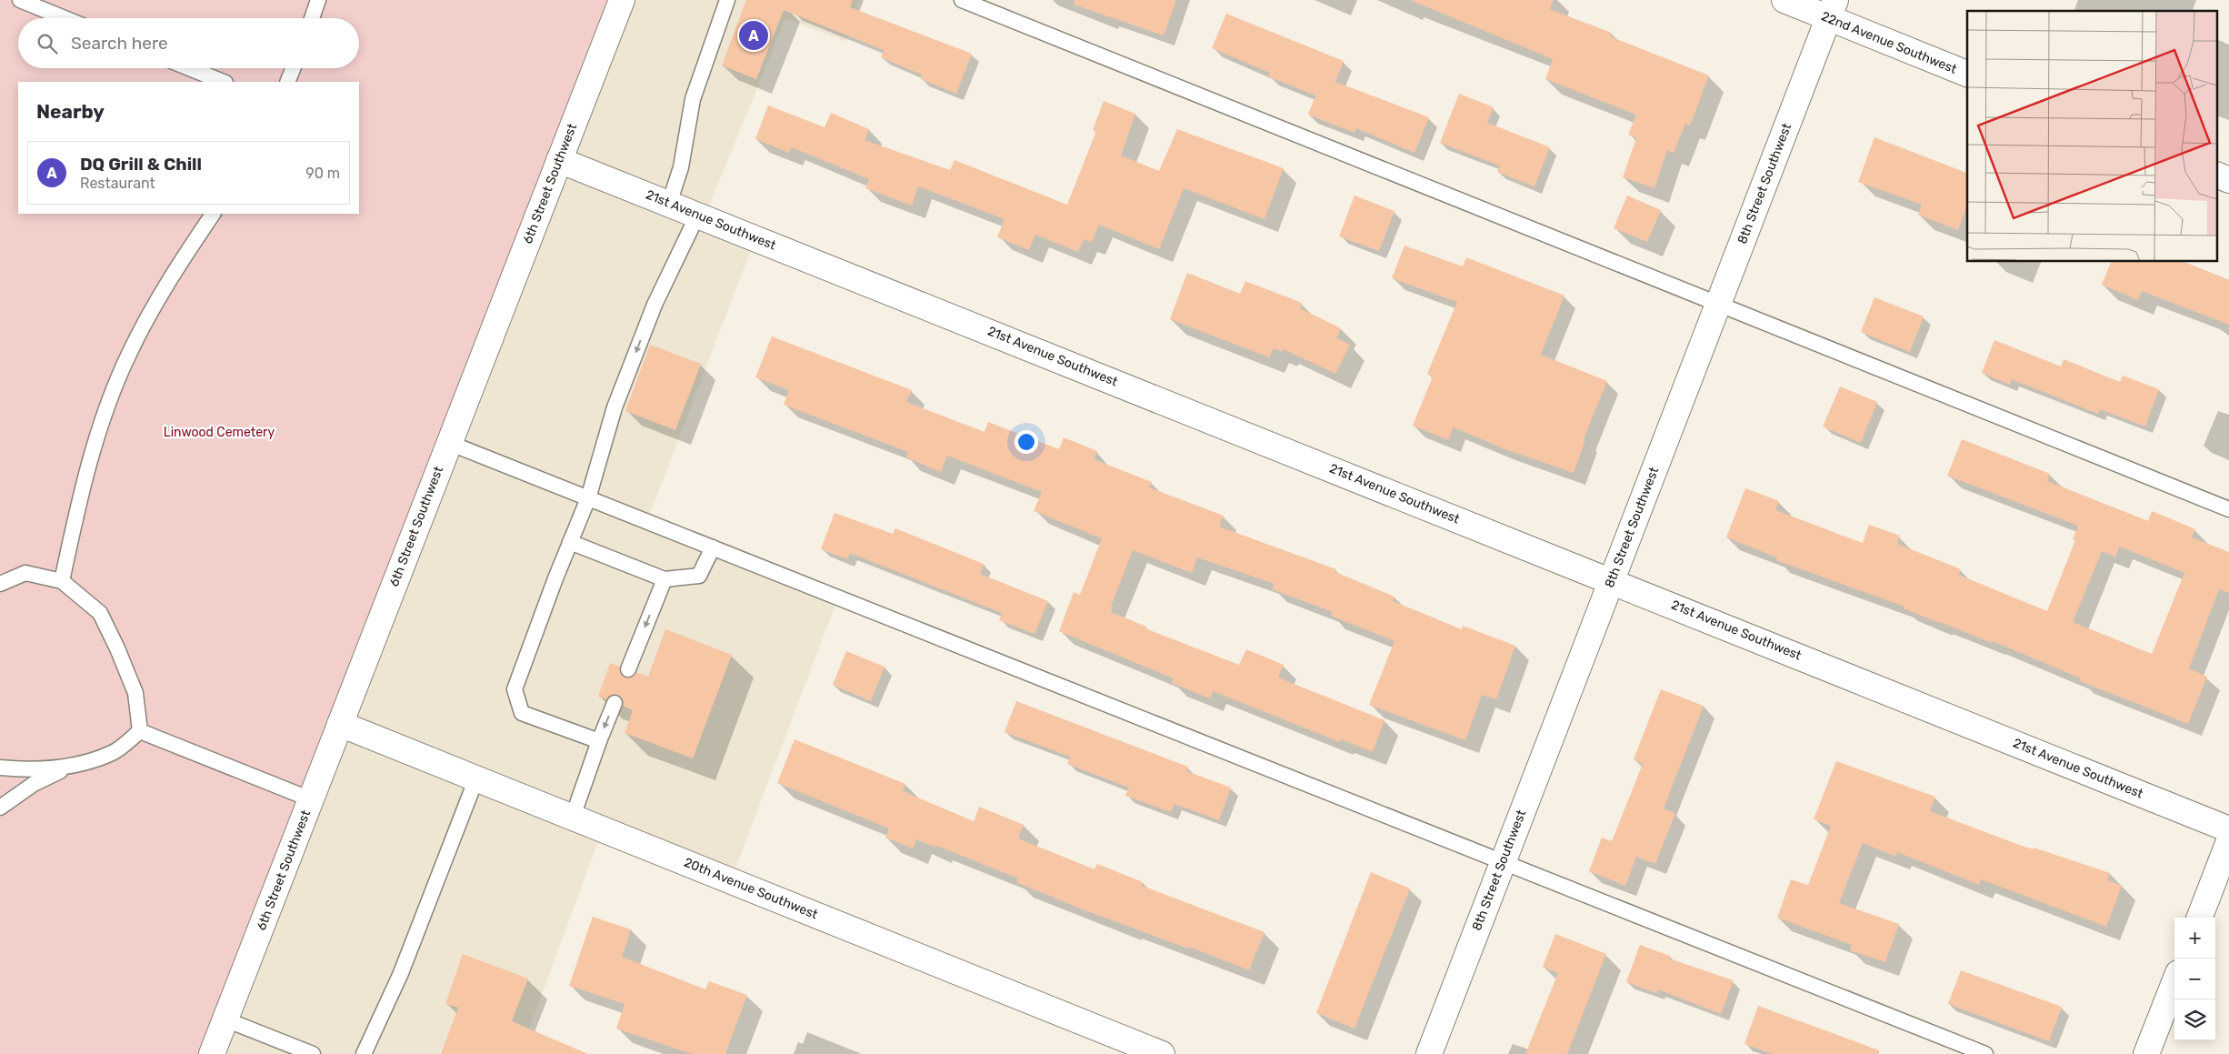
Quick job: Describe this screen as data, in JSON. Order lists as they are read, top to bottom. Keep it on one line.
{"streets":{"street":["22nd Avenue Southwest","6th Street Southwest","8th Street Southwest","21st Avenue Southwest","20th Avenue Southwest"]},"crossings":[["22nd Avenue Southwest","8th Street Southwest"],["6th Street Southwest","21st Avenue Southwest"],["6th Street Southwest","20th Avenue Southwest"],["8th Street Southwest","21st Avenue Southwest"]],"parks":["Linwood Cemetery"],"page":{"search":"Search here","pins":"A","heading":"Nearby","list":[{"mark":"A","name":"DQ Grill & Chill","note":"Restaurant","value":"90 m"}],"map_buttons":["+","−"]}}
